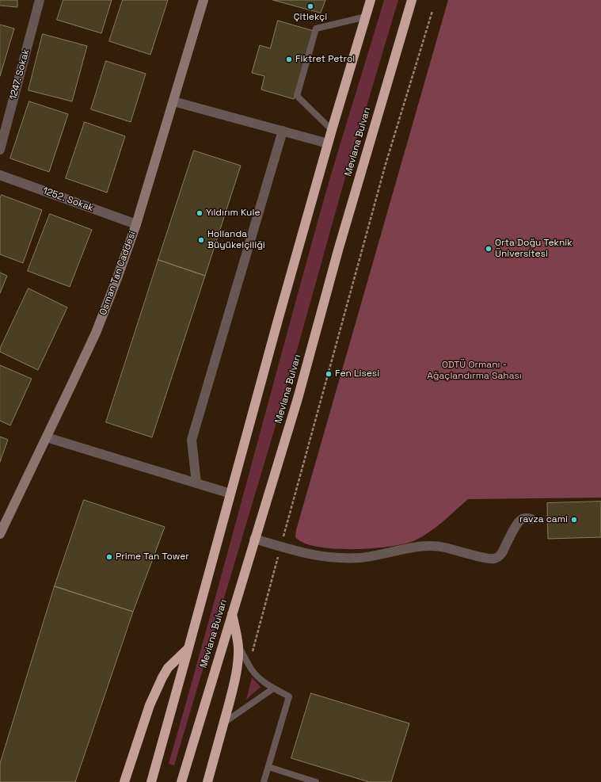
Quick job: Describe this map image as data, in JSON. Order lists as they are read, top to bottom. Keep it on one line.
{"streets":{"highway":["Mevlana Bulvarı"],"street":["1247. Sokak","1252. Sokak","Osman Tan Caddesi"]},"crossings":[["1252. Sokak","Osman Tan Caddesi"]],"parks":["ODTÜ Ormanı - Ağaçlandırma Sahası"],"places":["Çitlekçi","Fiktret Petrol","Yıldırım Kule","Hollanda Büyükelçiliği","Orta Doğu Teknik Üniversitesi","Fen Lisesi","ravza cami","Prime Tan Tower"]}
